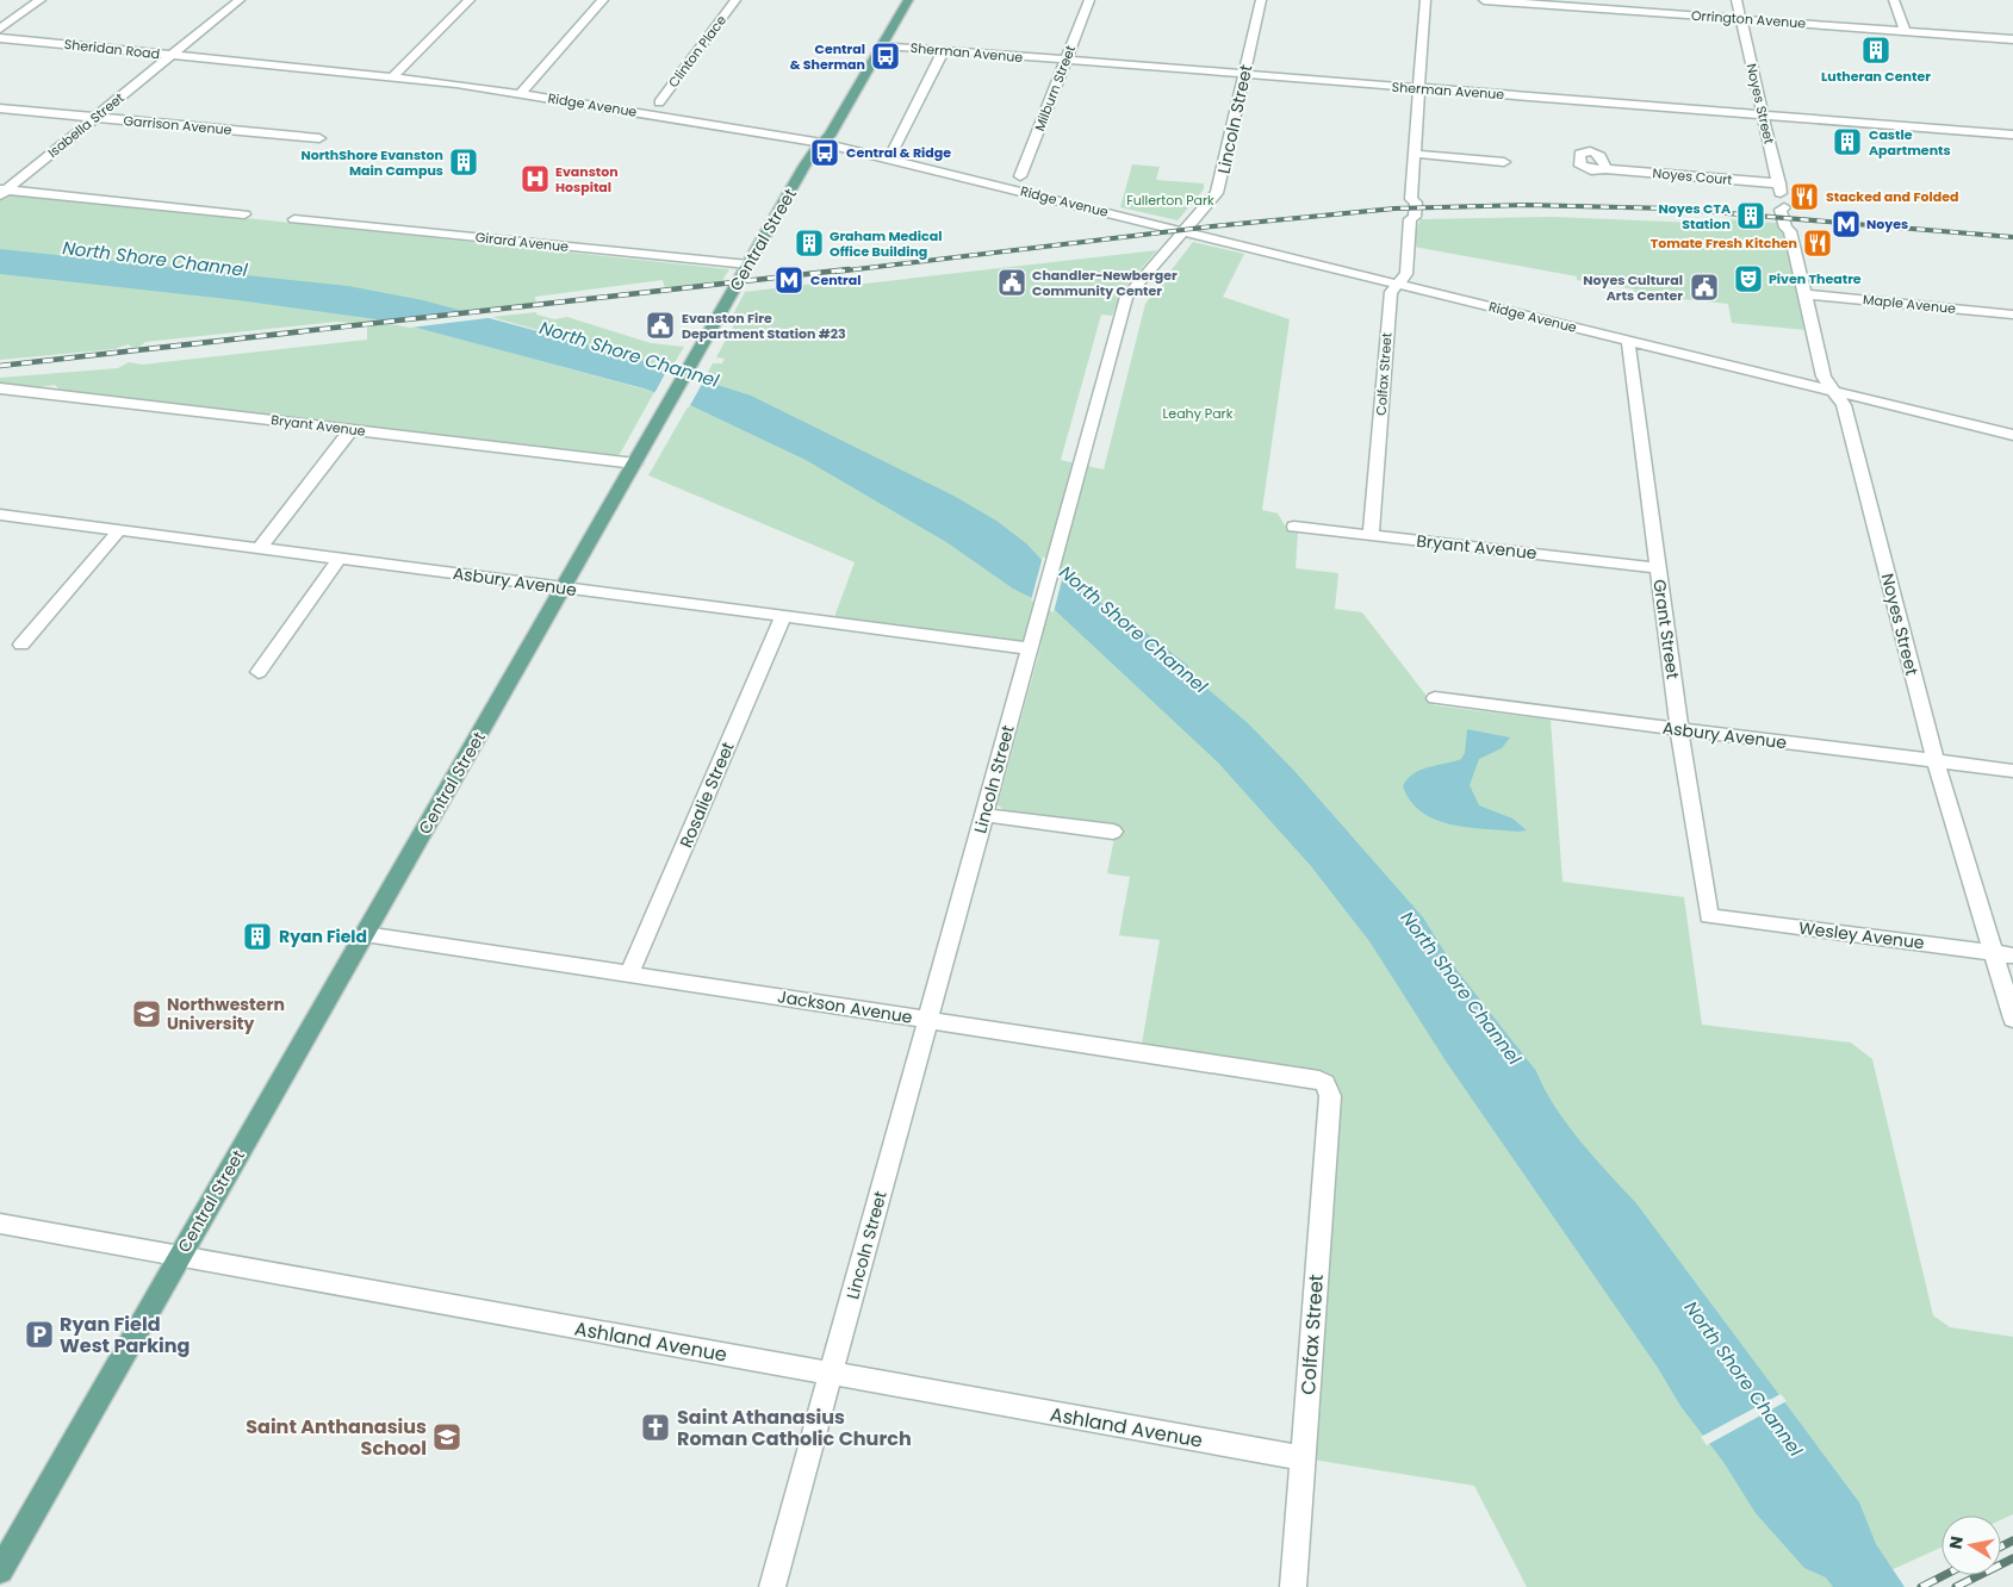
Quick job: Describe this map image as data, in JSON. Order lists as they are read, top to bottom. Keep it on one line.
{"streets":{"main road":["Central Street"],"street":["Orrington Avenue","Sheridan Road","Clinton Place","Sherman Avenue","Milburn Street","Noyes Street","Ridge Avenue","Lincoln Street","Isabella Street","Garrison Avenue","Noyes Court","Girard Avenue","Maple Avenue","Colfax Street","Bryant Avenue","Asbury Avenue","Grant Street","Rosalie Street","Wesley Avenue","Jackson Avenue","Ashland Avenue"]},"crossings":[["Orrington Avenue","Noyes Street"],["Sheridan Road","Ridge Avenue"],["Sheridan Road","Isabella Street"],["Sherman Avenue","Milburn Street"],["Sherman Avenue","Noyes Street"],["Sherman Avenue","Lincoln Street"],["Sherman Avenue","Central Street"],["Sherman Avenue","Colfax Street"],["Noyes Street","Ridge Avenue"],["Noyes Street","Noyes Court"],["Noyes Street","Maple Avenue"],["Noyes Street","Asbury Avenue"],["Noyes Street","Wesley Avenue"],["Ridge Avenue","Lincoln Street"],["Ridge Avenue","Isabella Street"],["Ridge Avenue","Central Street"],["Ridge Avenue","Colfax Street"],["Ridge Avenue","Grant Street"],["Lincoln Street","Asbury Avenue"],["Lincoln Street","Jackson Avenue"],["Lincoln Street","Ashland Avenue"],["Isabella Street","Garrison Avenue"],["Central Street","Girard Avenue"],["Central Street","Bryant Avenue"],["Central Street","Asbury Avenue"],["Central Street","Jackson Avenue"],["Central Street","Ashland Avenue"],["Colfax Street","Bryant Avenue"],["Colfax Street","Jackson Avenue"],["Colfax Street","Ashland Avenue"],["Bryant Avenue","Grant Street"],["Asbury Avenue","Grant Street"],["Asbury Avenue","Rosalie Street"],["Grant Street","Wesley Avenue"],["Rosalie Street","Jackson Avenue"]],"water":["North Shore Channel"],"parks":["Fullerton Park","Leahy Park"],"places":{"building":["Lutheran Center","Castle Apartments","NorthShore Evanston Main Campus","Noyes CTA Station","Graham Medical Office Building","Ryan Field"],"bus stop":["Central & Sherman","Central & Ridge"],"hospital":["Evanston Hospital"],"restaurant":["Stacked and Folded","Tomate Fresh Kitchen"],"metro station":["Noyes","Central"],"theatre":["Piven Theatre"],"public building":["Chandler-Newberger Community Center","Noyes Cultural Arts Center","Evanston Fire Department Station #23"],"school or university":["Northwestern University","Saint Anthanasius School"],"parking":["Ryan Field West Parking"],"church":["Saint Athanasius Roman Catholic Church"]},"north":"left"}
